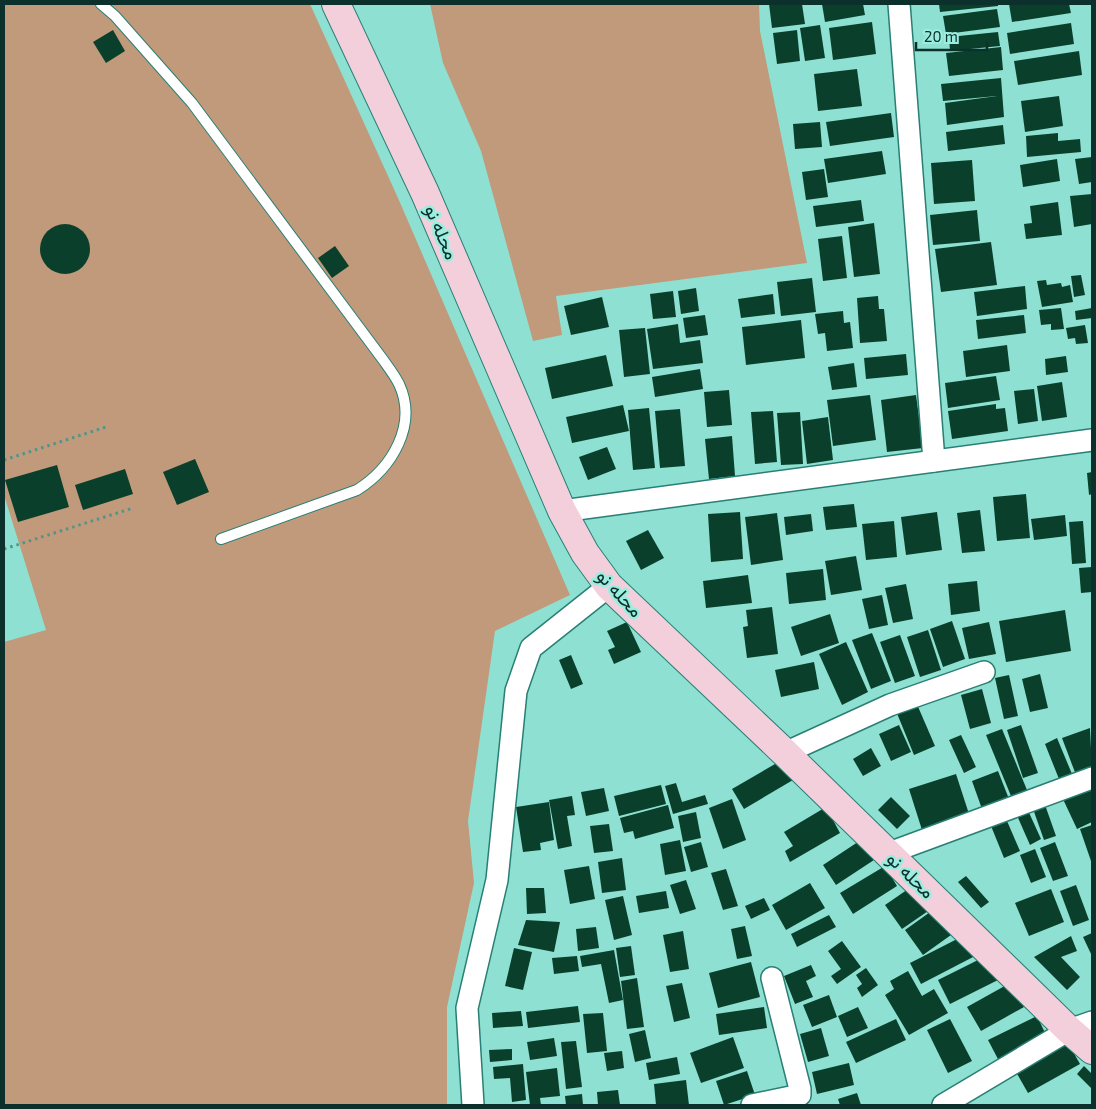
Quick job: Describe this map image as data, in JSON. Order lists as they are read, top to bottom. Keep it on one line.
{"streets":{"street":["محله نو"]},"scale_bar":"20 m"}
